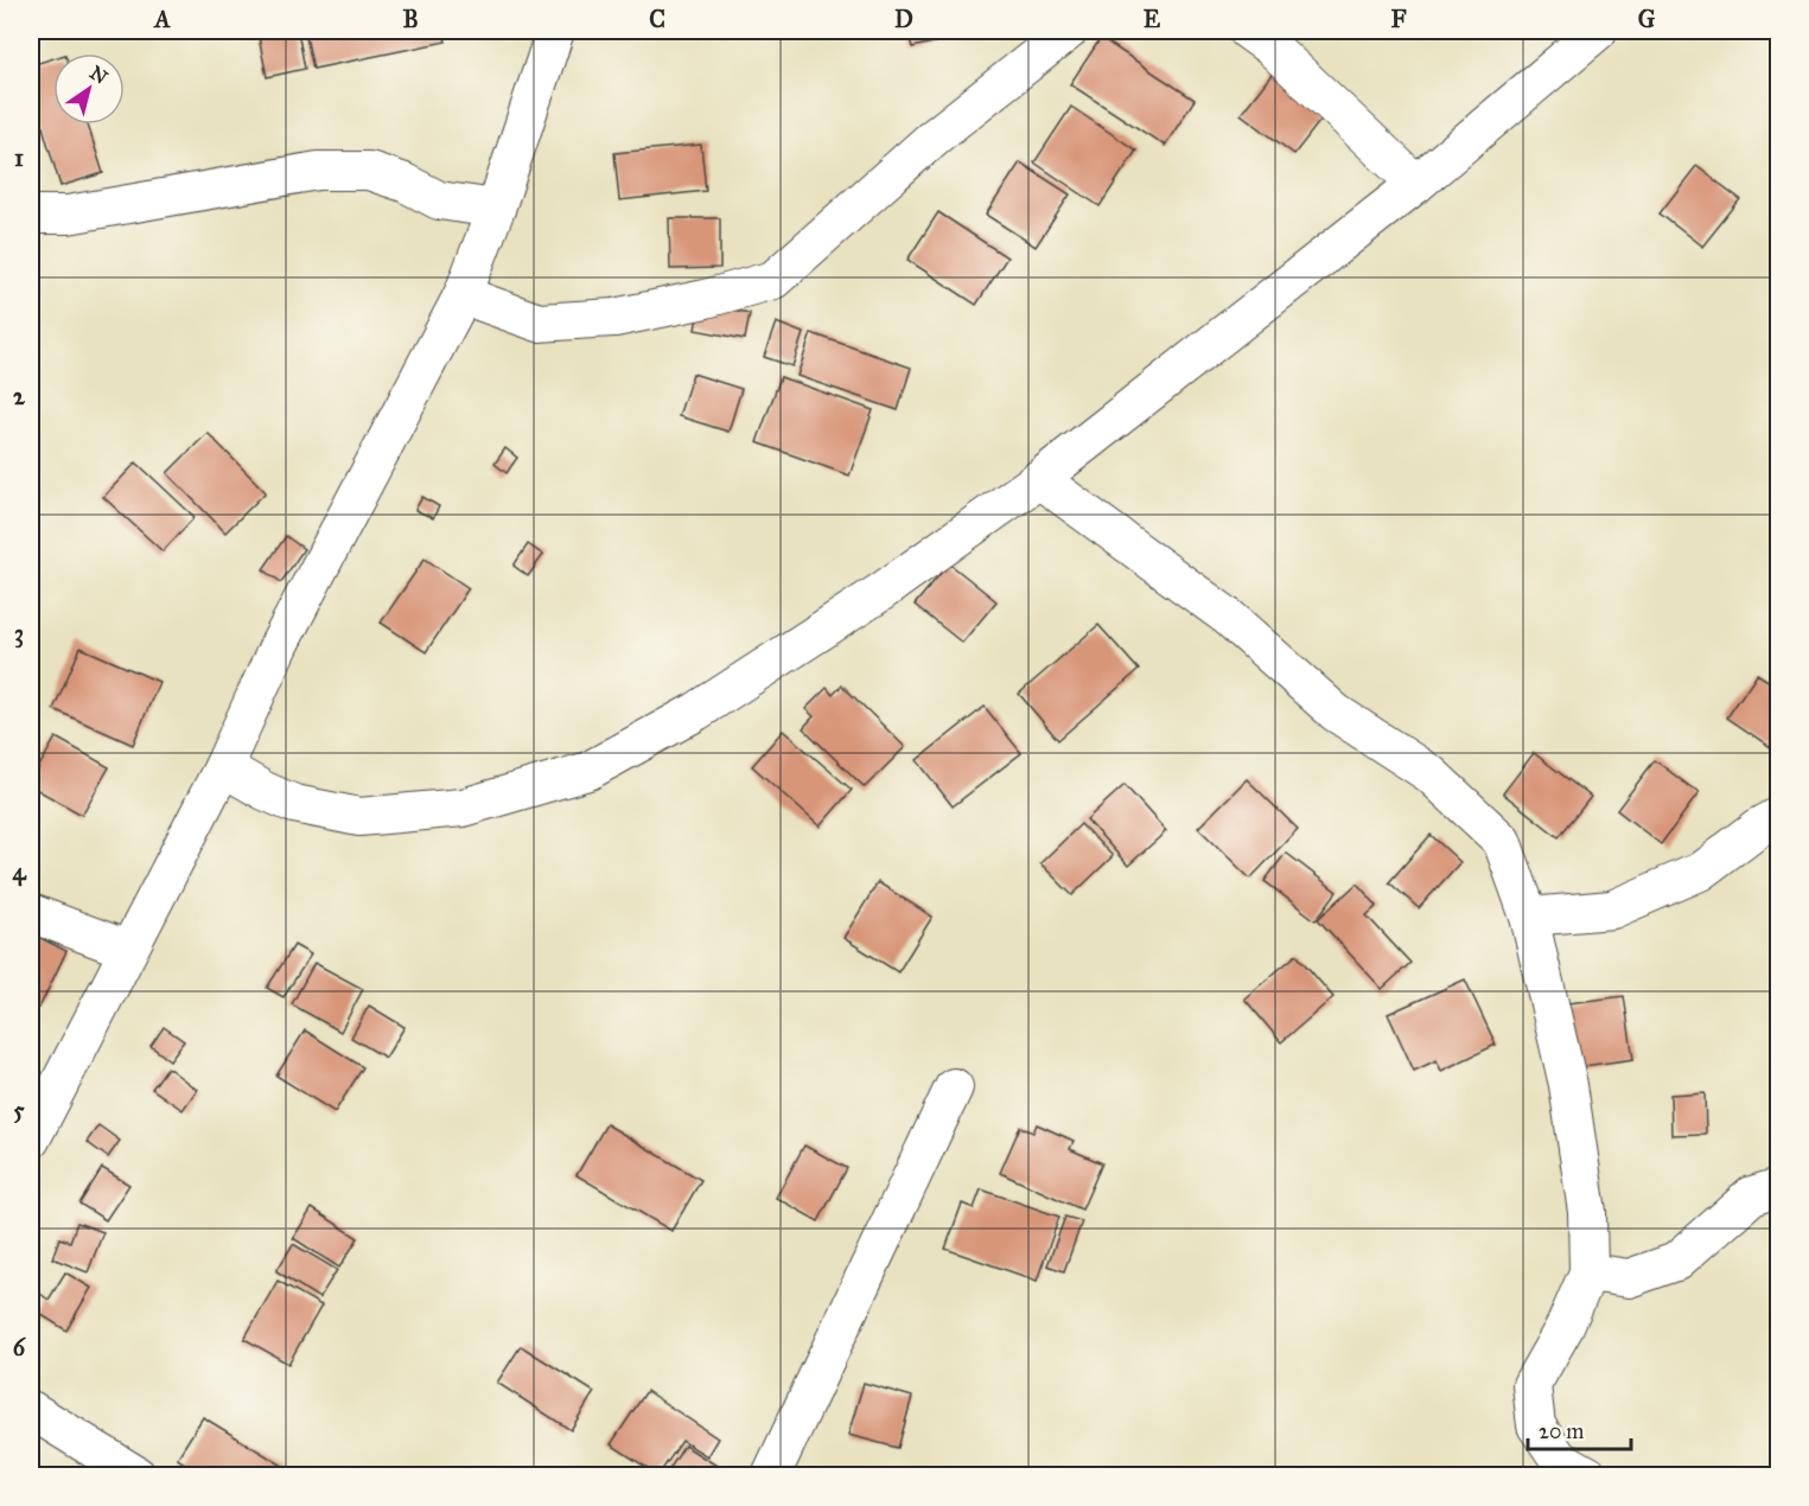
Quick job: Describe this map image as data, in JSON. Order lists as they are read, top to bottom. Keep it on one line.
{"scale_bar":"20 m","north":"top right","grid":{"columns":["A","B","C","D","E","F","G"],"rows":["1","2","3","4","5","6"]}}
